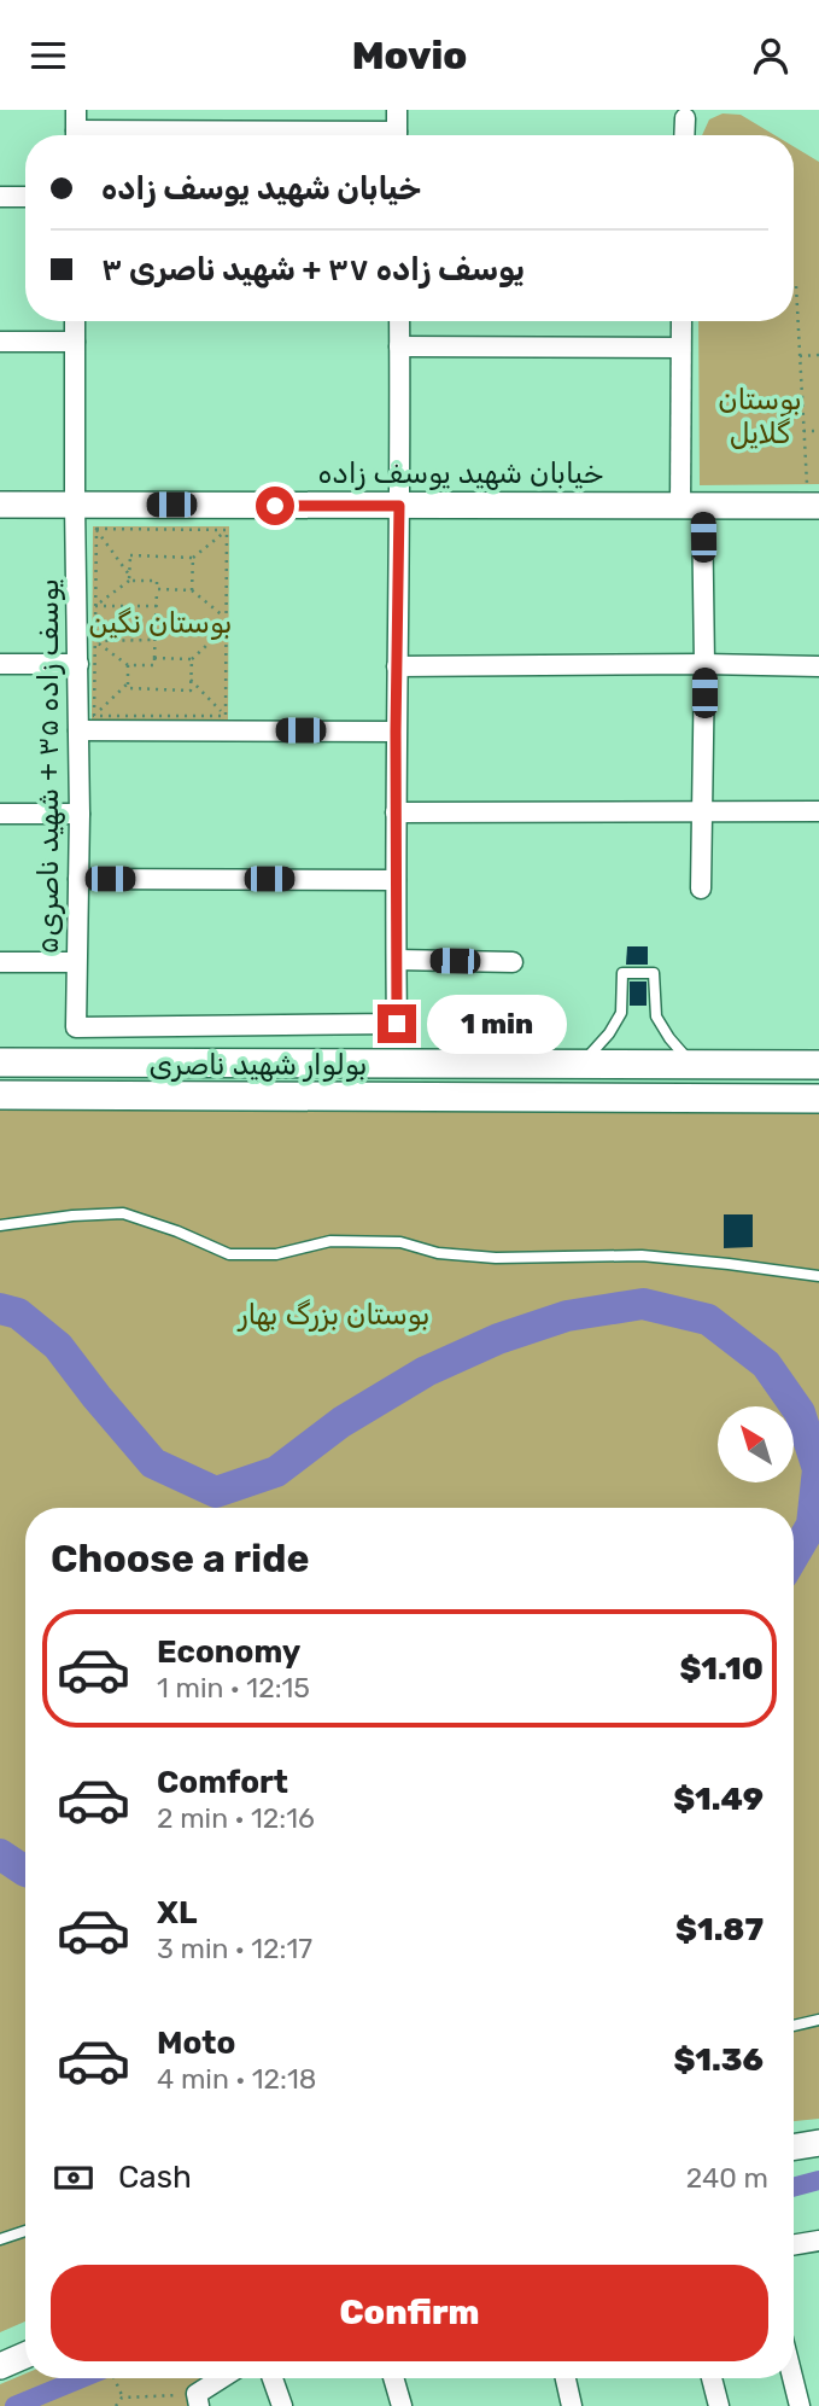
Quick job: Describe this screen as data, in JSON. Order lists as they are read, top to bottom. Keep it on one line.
{"streets":{"main road":["بولوار شهید ناصری"],"street":["خیابان شهید یوسف زاده","یوسف زاده ۳۵ + شهید ناصری۵"]},"crossings":[["خیابان شهید یوسف زاده","یوسف زاده ۳۵ + شهید ناصری۵"]],"parks":["بوستان گلایل","بوستان نگین","بوستان بزرگ بهار"],"north":"top left","page":{"header":"Movio","banner":["خیابان شهید یوسف زاده","یوسف زاده ۳۷ + شهید ناصری ۳"],"bubble":"1 min","heading":"Choose a ride","list":[{"name":"Economy","note":"1 min · 12:15","value":"$1.10"},{"name":"Comfort","note":"2 min · 12:16","value":"$1.49"},{"name":"XL","note":"3 min · 12:17","value":"$1.87"},{"name":"Moto","note":"4 min · 12:18","value":"$1.36"}],"pay":["Cash","240 m"],"buttons":"Confirm"}}
